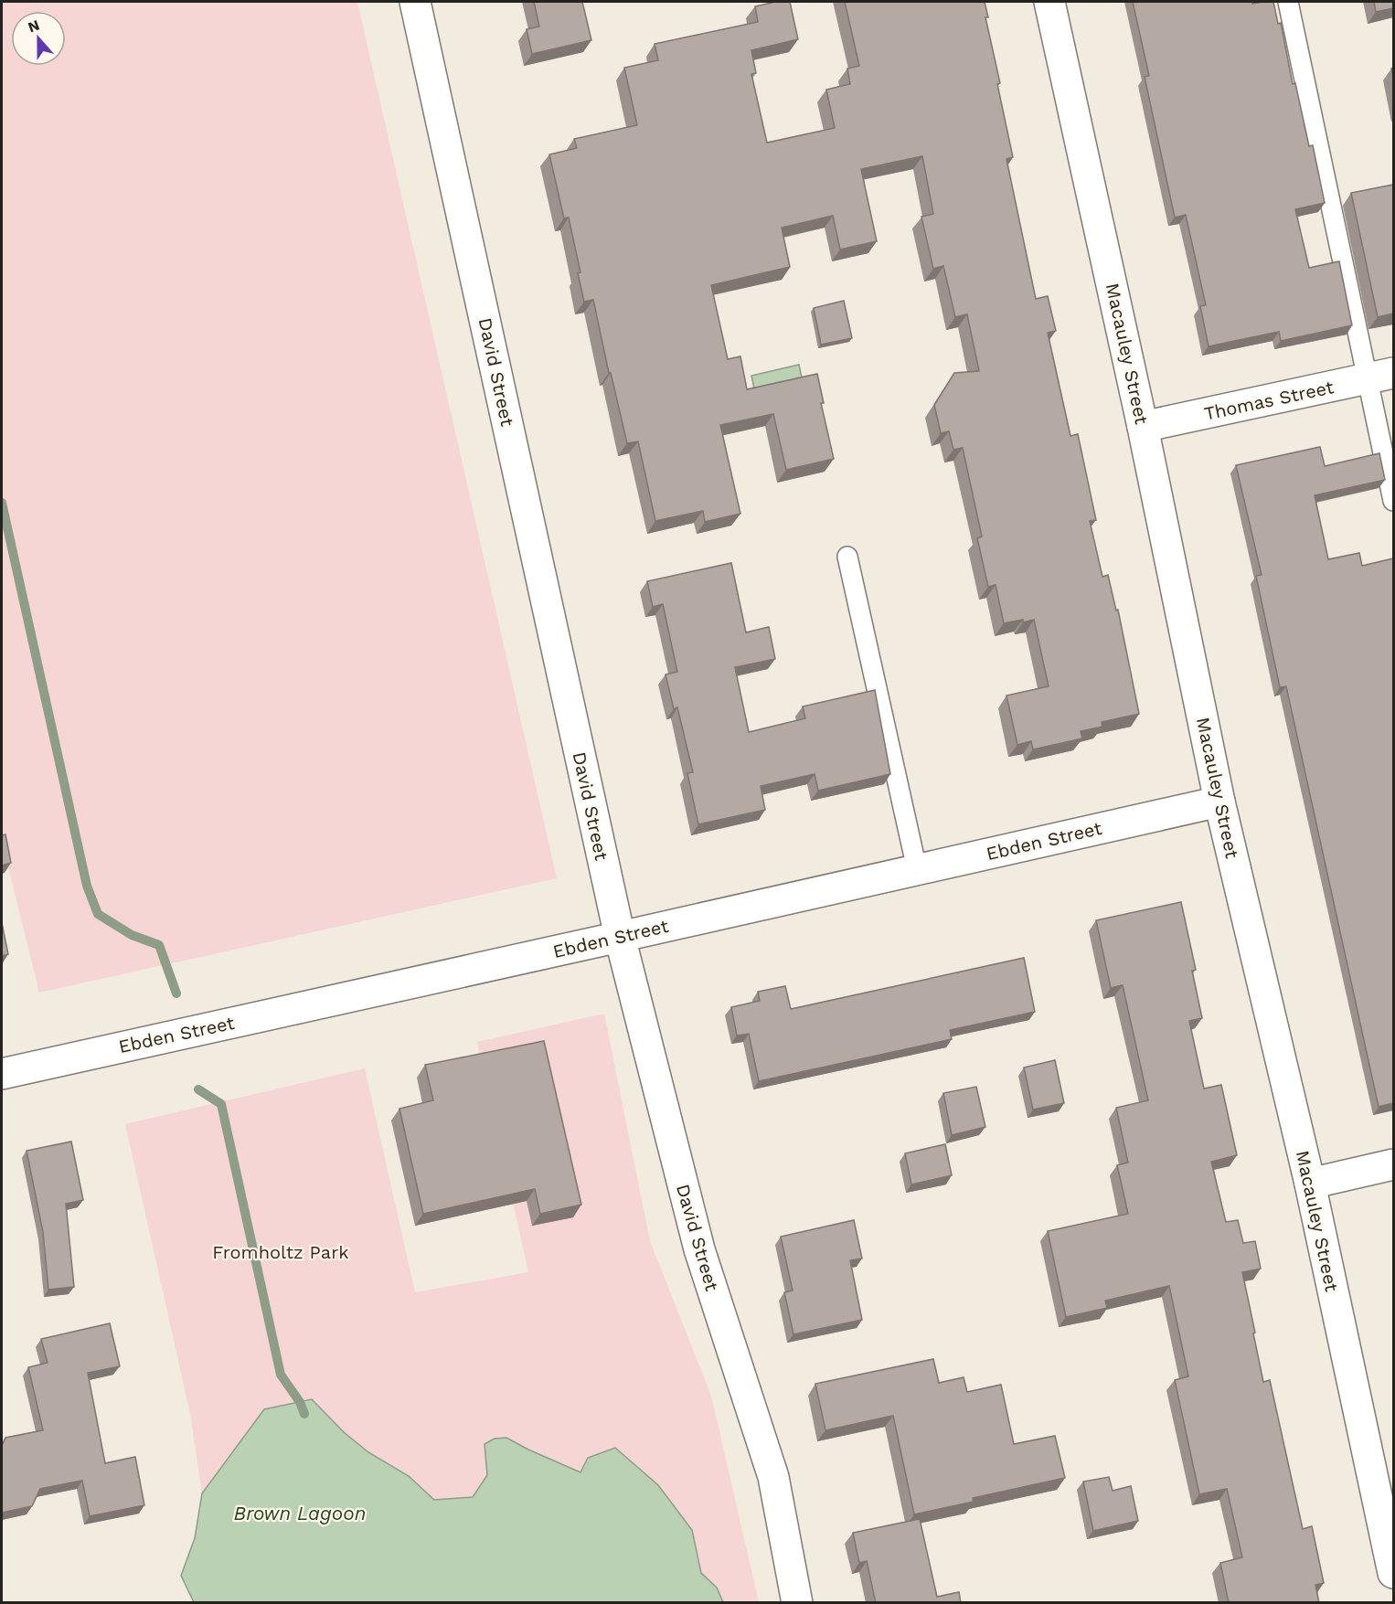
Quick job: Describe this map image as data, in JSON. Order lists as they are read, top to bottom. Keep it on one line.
{"streets":{"street":["Macauley Street","David Street","Thomas Street","Ebden Street"]},"crossings":[["Macauley Street","Thomas Street"],["Macauley Street","Ebden Street"],["David Street","Ebden Street"]],"water":["Brown Lagoon"],"parks":["Fromholtz Park"],"north":"top"}
